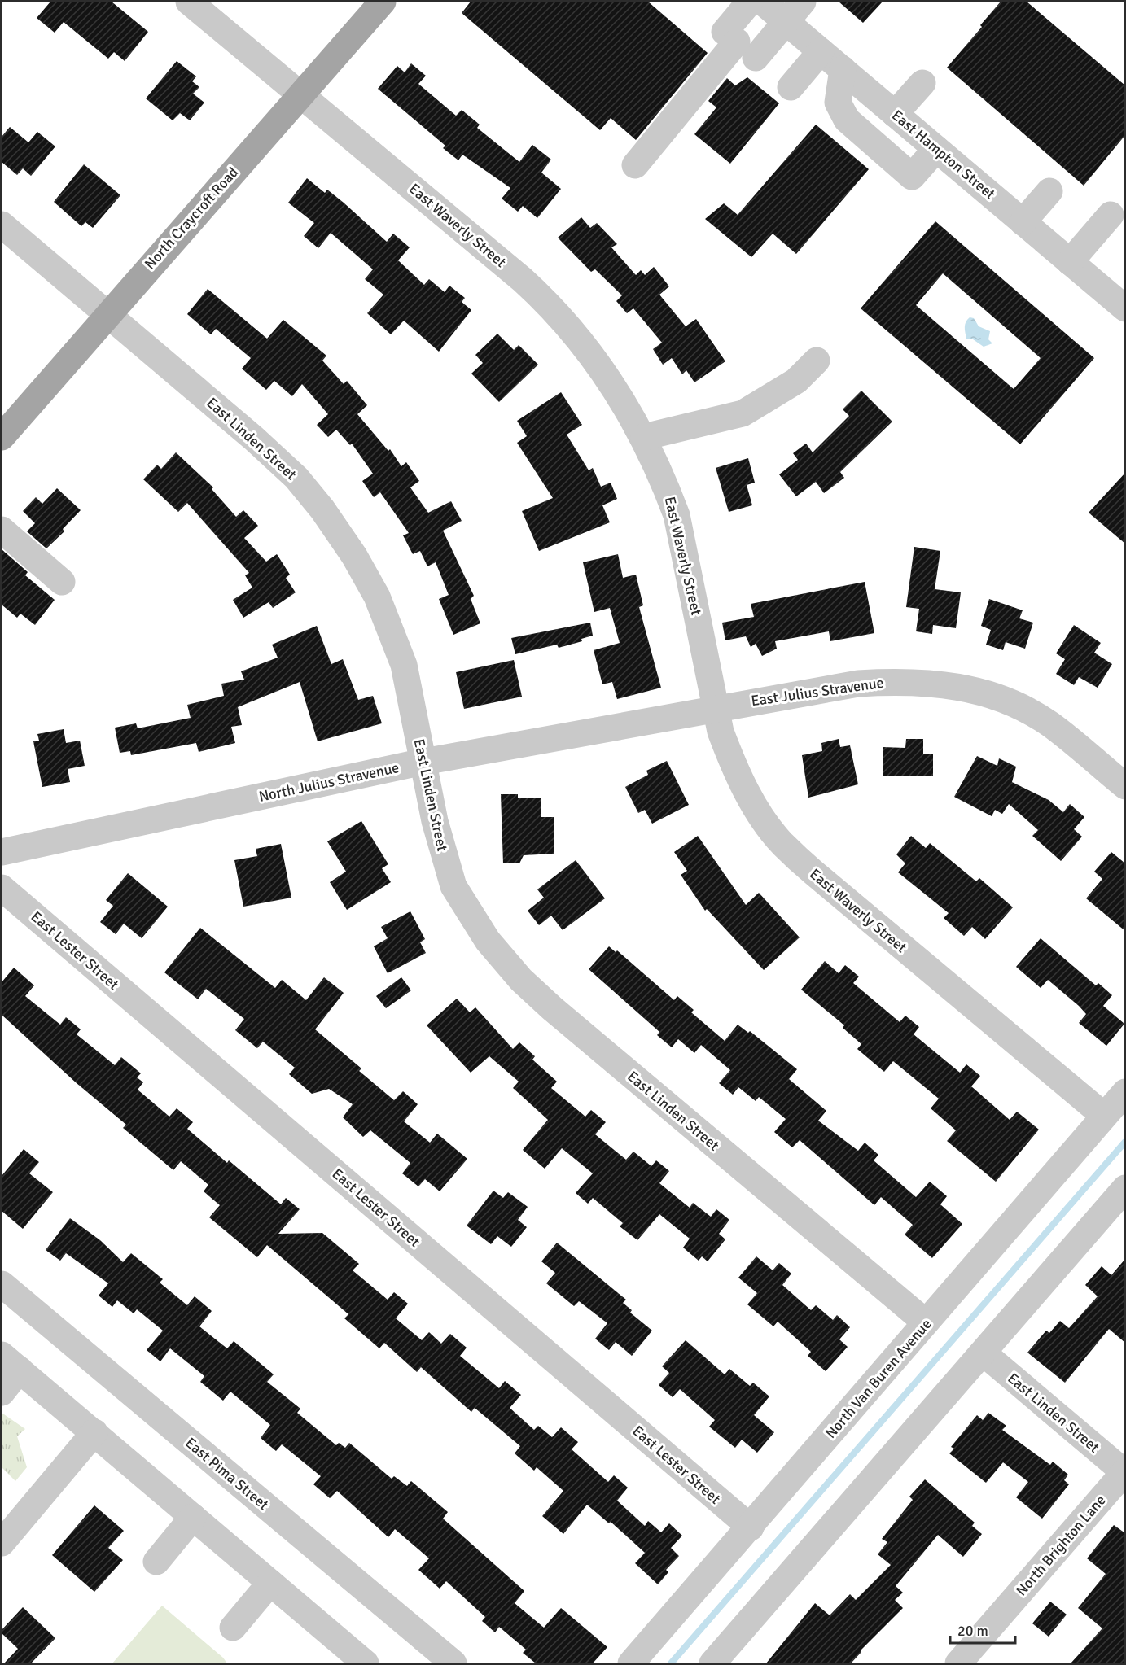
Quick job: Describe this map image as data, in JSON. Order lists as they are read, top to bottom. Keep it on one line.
{"streets":{"main road":["North Craycroft Road"],"street":["East Hampton Street","East Waverly Street","East Linden Street","East Julius Stravenue","North Julius Stravenue","East Lester Street","North Van Buren Avenue","East Pima Street","North Brighton Lane"]},"crossings":[["North Craycroft Road","East Waverly Street"],["North Craycroft Road","East Linden Street"],["East Waverly Street","East Julius Stravenue"],["East Waverly Street","North Julius Stravenue"],["East Waverly Street","North Van Buren Avenue"],["East Linden Street","North Julius Stravenue"],["East Linden Street","North Van Buren Avenue"],["East Linden Street","North Brighton Lane"],["East Julius Stravenue","North Julius Stravenue"],["East Lester Street","North Van Buren Avenue"]],"scale_bar":"20 m"}
